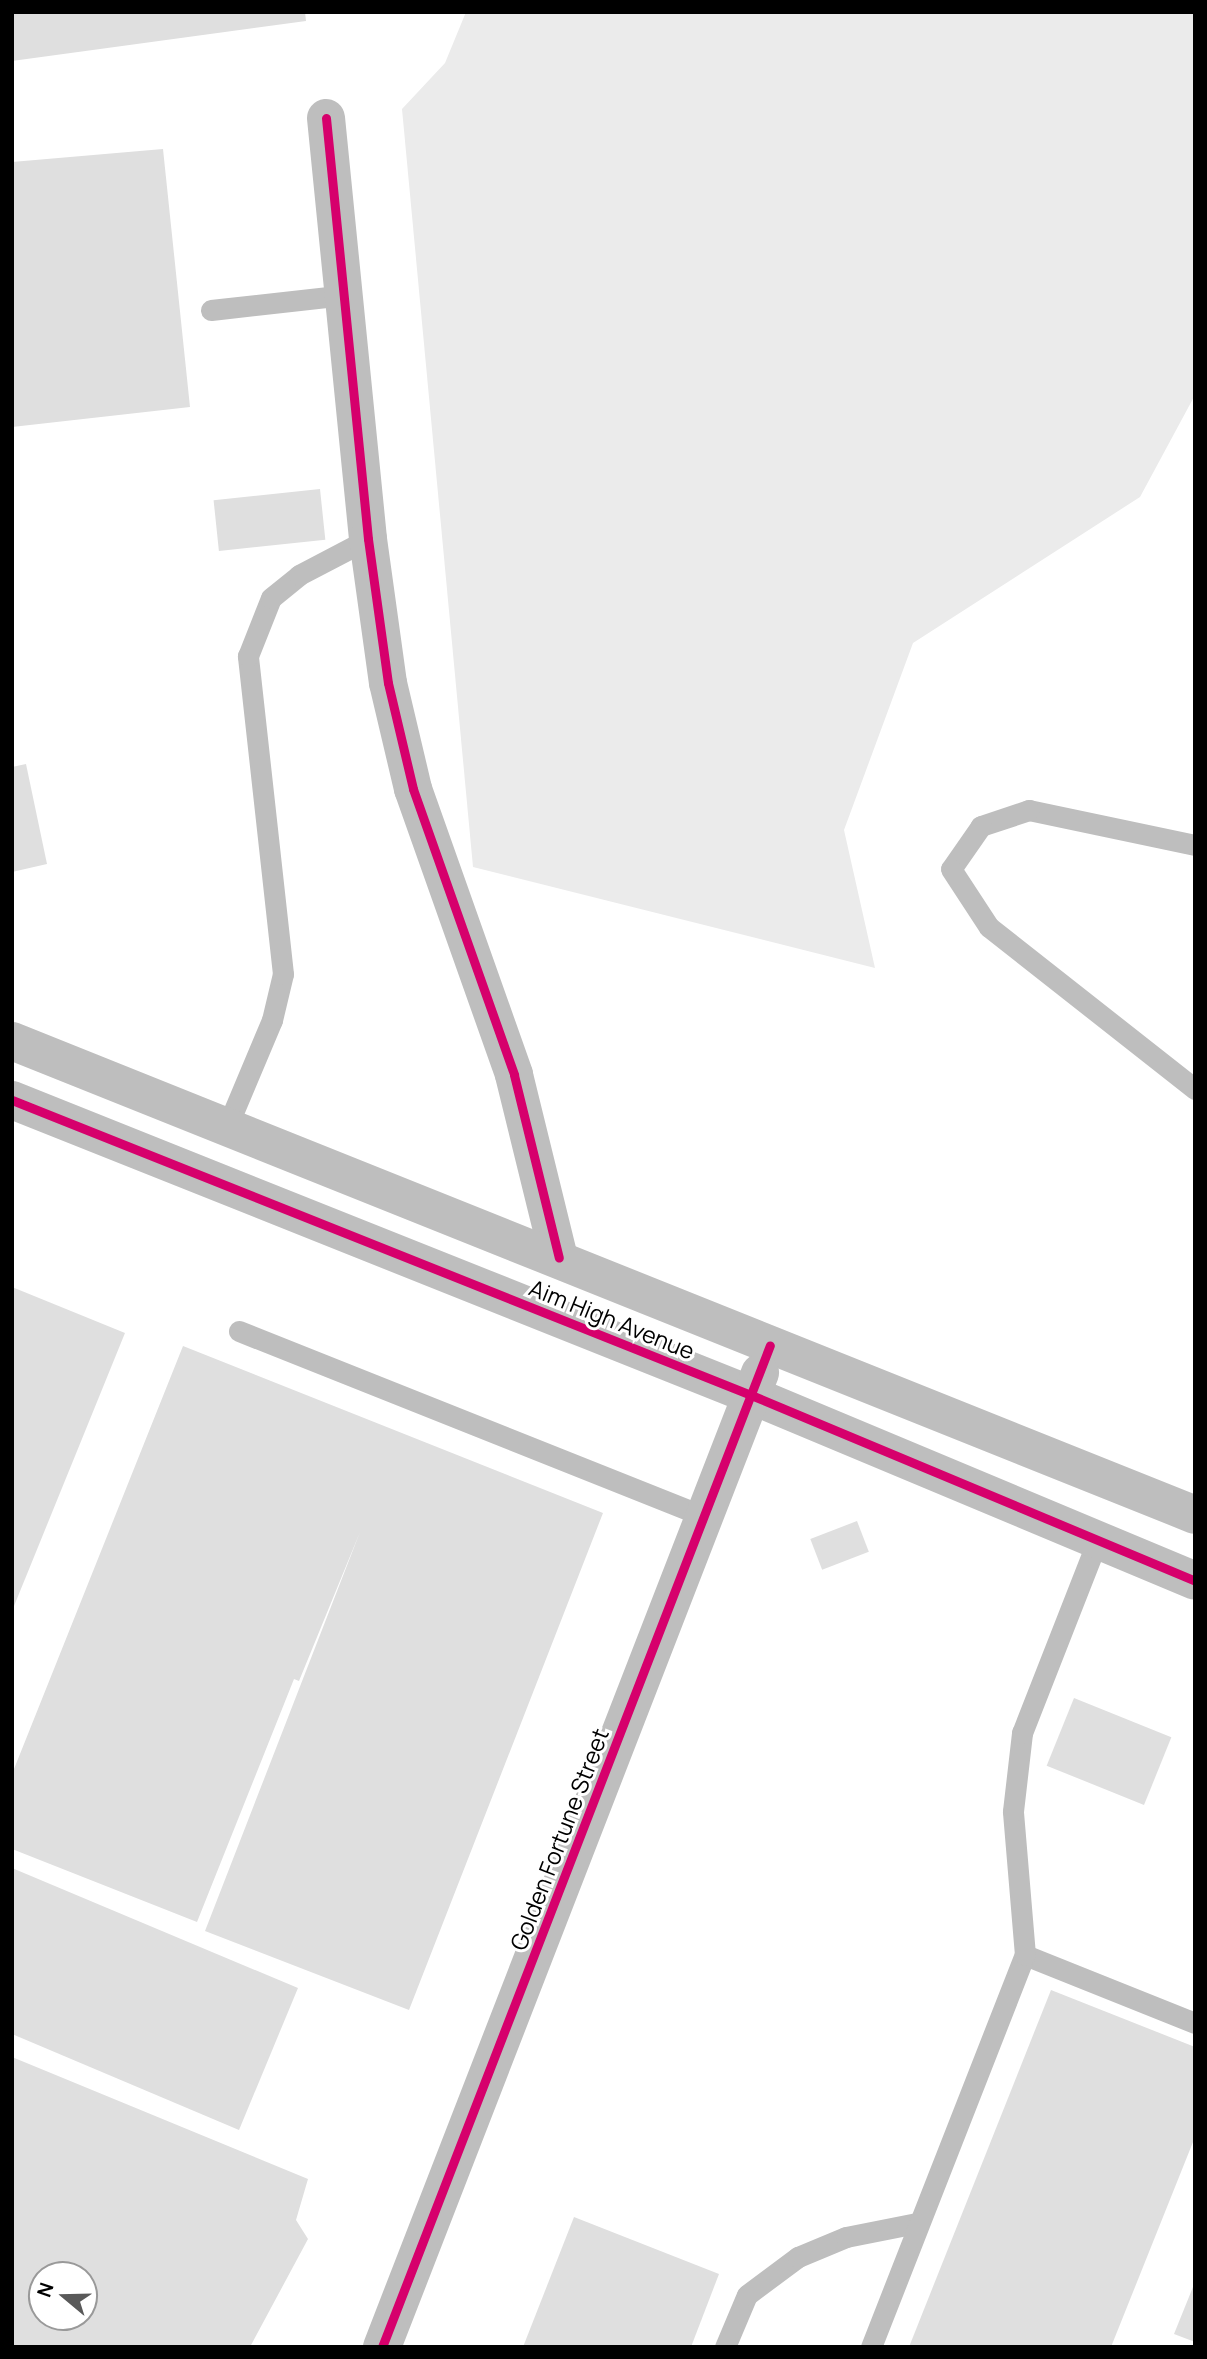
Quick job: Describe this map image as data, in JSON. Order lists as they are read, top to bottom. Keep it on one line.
{"streets":{"street":["Aim High Avenue","Golden Fortune Street"]},"crossings":[["Aim High Avenue","Golden Fortune Street"]],"north":"left"}
